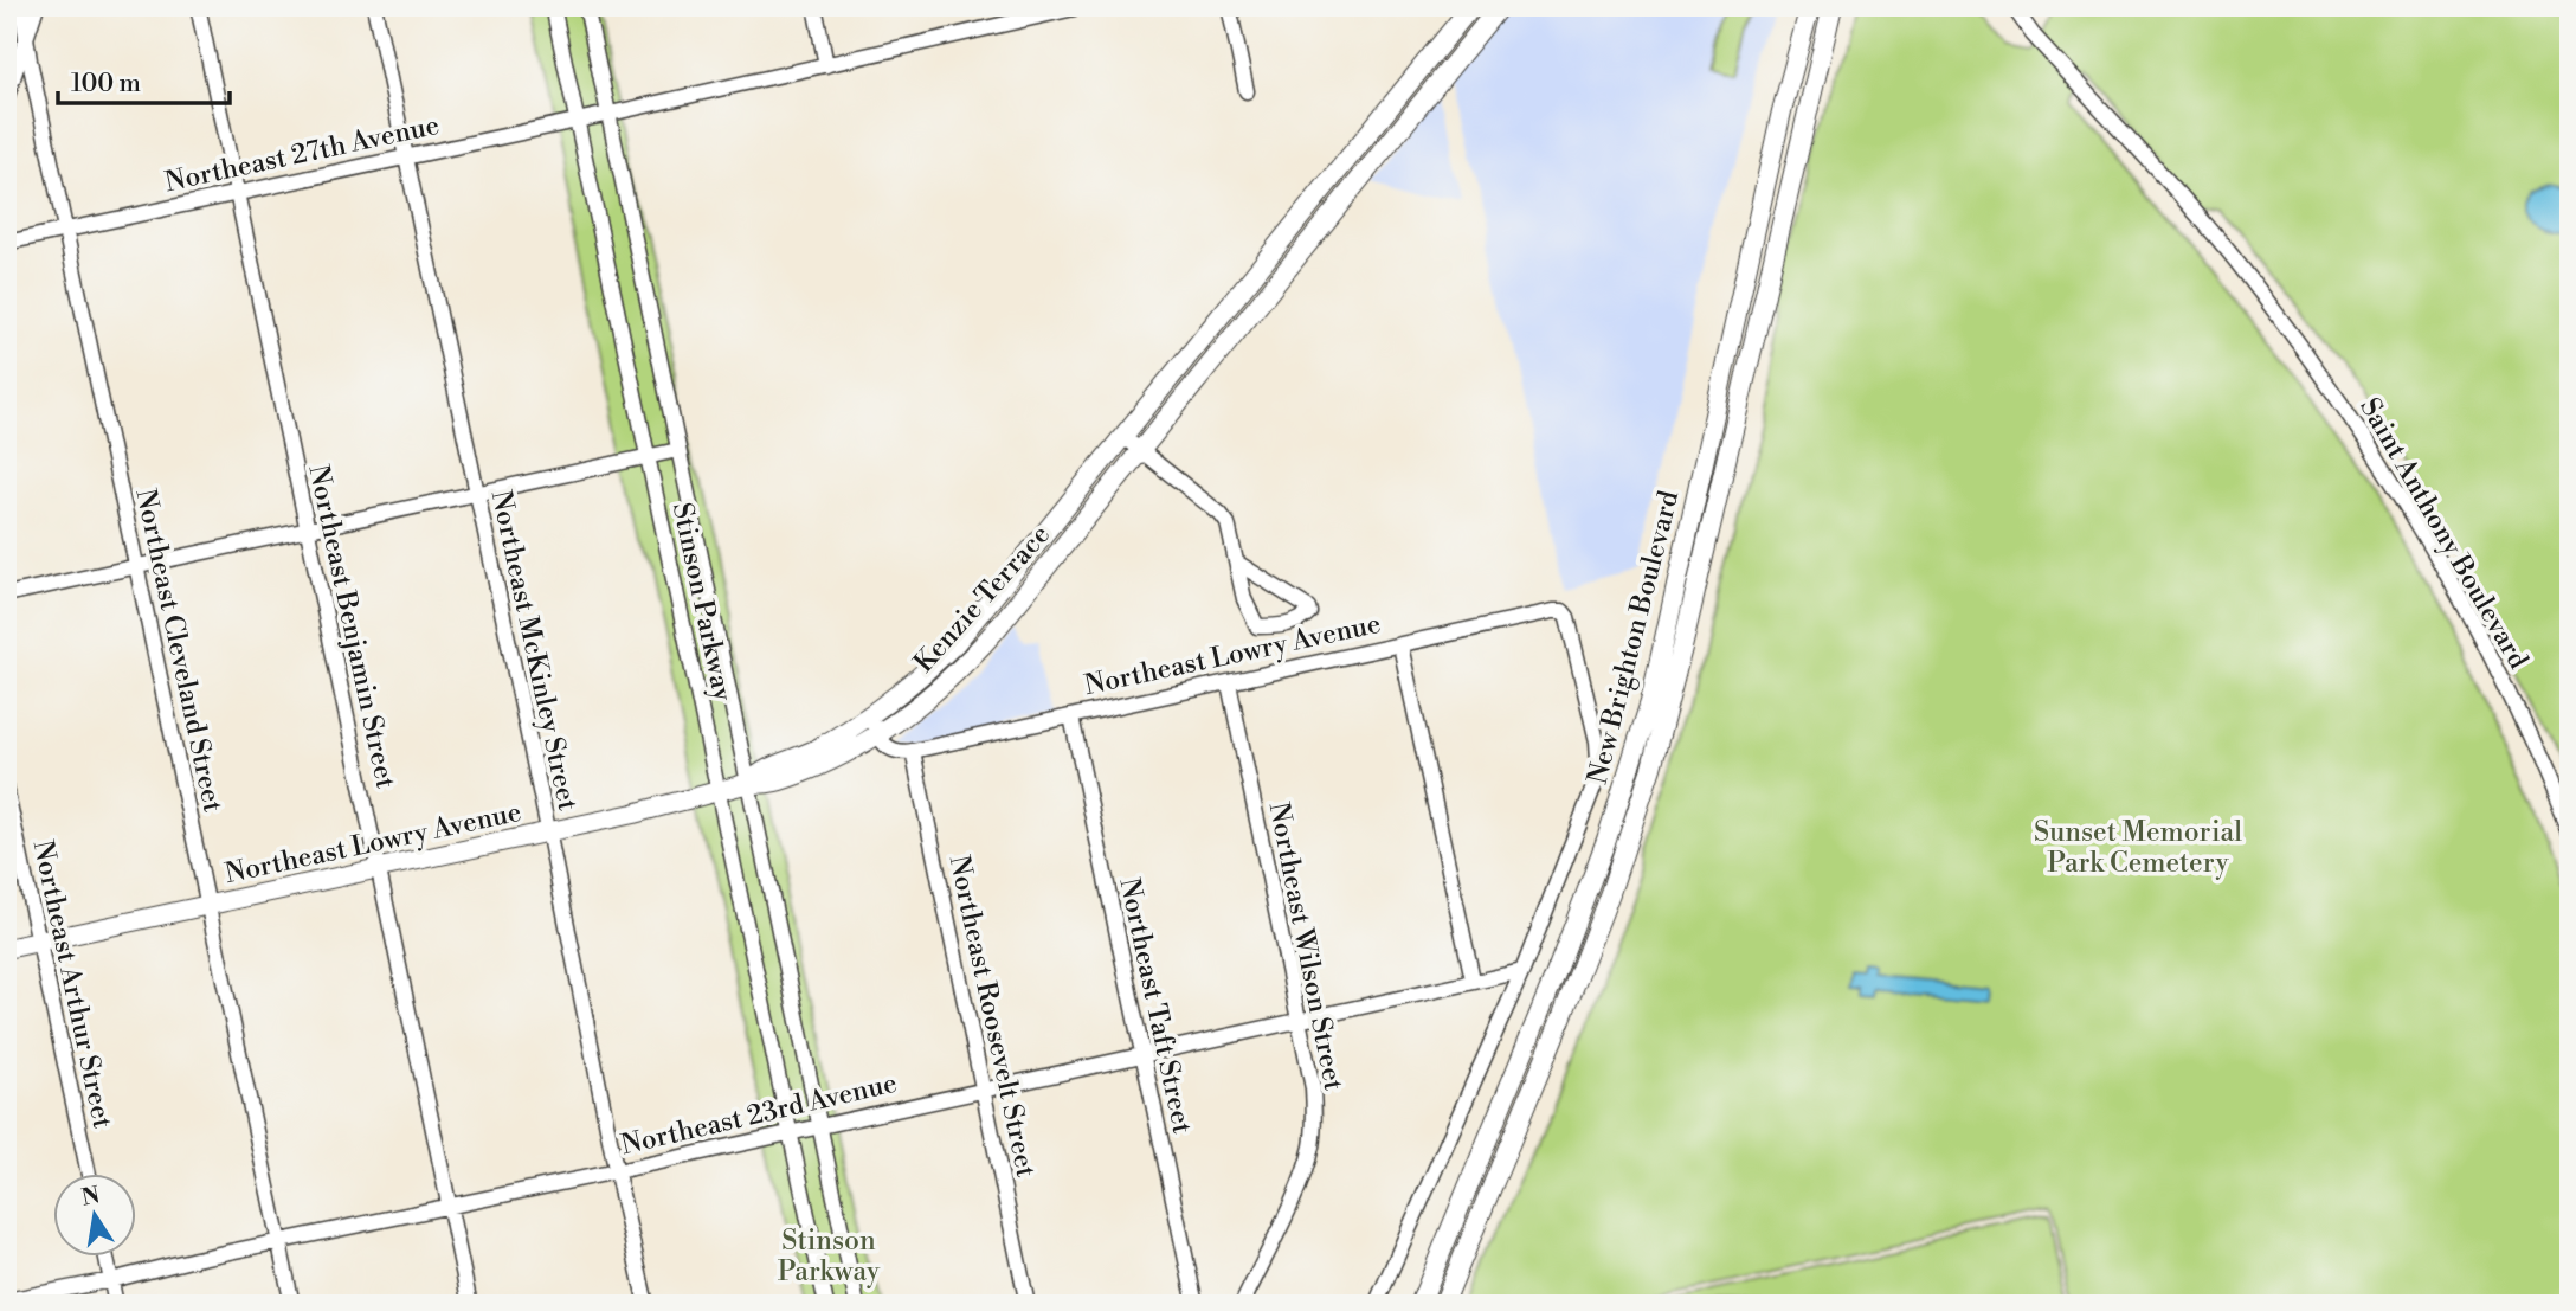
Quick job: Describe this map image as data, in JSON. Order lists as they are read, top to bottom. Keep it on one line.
{"streets":{"main road":["Kenzie Terrace","New Brighton Boulevard","Northeast Lowry Avenue"],"street":["Northeast 27th Avenue","Saint Anthony Boulevard","Stinson Parkway","Northeast Benjamin Street","Northeast Cleveland Street","Northeast McKinley Street","Northeast Wilson Street","Northeast Arthur Street","Northeast Taft Street","Northeast Roosevelt Street","Northeast 23rd Avenue"]},"crossings":[["Northeast 27th Avenue","Stinson Parkway"],["Northeast 27th Avenue","Northeast Benjamin Street"],["Northeast 27th Avenue","Northeast Cleveland Street"],["Northeast 27th Avenue","Northeast McKinley Street"],["Kenzie Terrace","Stinson Parkway"],["Kenzie Terrace","Northeast Lowry Avenue"],["Stinson Parkway","Northeast Lowry Avenue"],["Stinson Parkway","Northeast 23rd Avenue"],["Northeast Benjamin Street","Northeast Lowry Avenue"],["Northeast Benjamin Street","Northeast 23rd Avenue"],["New Brighton Boulevard","Northeast Lowry Avenue"],["New Brighton Boulevard","Northeast 23rd Avenue"],["Northeast Cleveland Street","Northeast Lowry Avenue"],["Northeast Cleveland Street","Northeast 23rd Avenue"],["Northeast McKinley Street","Northeast Lowry Avenue"],["Northeast McKinley Street","Northeast 23rd Avenue"],["Northeast Lowry Avenue","Northeast Wilson Street"],["Northeast Lowry Avenue","Northeast Arthur Street"],["Northeast Lowry Avenue","Northeast Taft Street"],["Northeast Lowry Avenue","Northeast Roosevelt Street"],["Northeast Wilson Street","Northeast 23rd Avenue"],["Northeast Taft Street","Northeast 23rd Avenue"],["Northeast Roosevelt Street","Northeast 23rd Avenue"]],"parks":["Sunset Memorial Park Cemetery","Stinson Parkway"],"scale_bar":"100 m","north":"top"}
